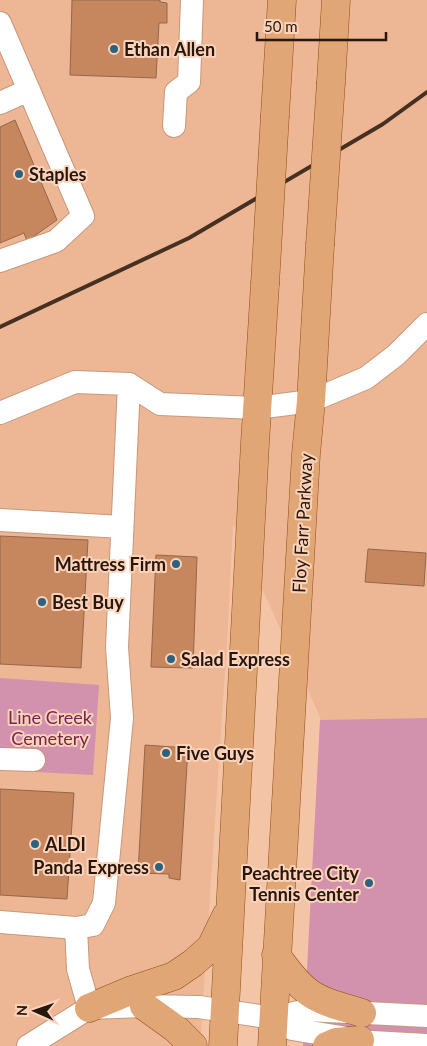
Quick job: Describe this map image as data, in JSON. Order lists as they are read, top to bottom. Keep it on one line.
{"streets":{"main road":["Floy Farr Parkway"]},"parks":["Line Creek Cemetery"],"places":["Ethan Allen","Staples","Mattress Firm","Best Buy","Salad Express","Five Guys","ALDI","Panda Express","Peachtree City Tennis Center"],"scale_bar":"50 m","north":"left"}
